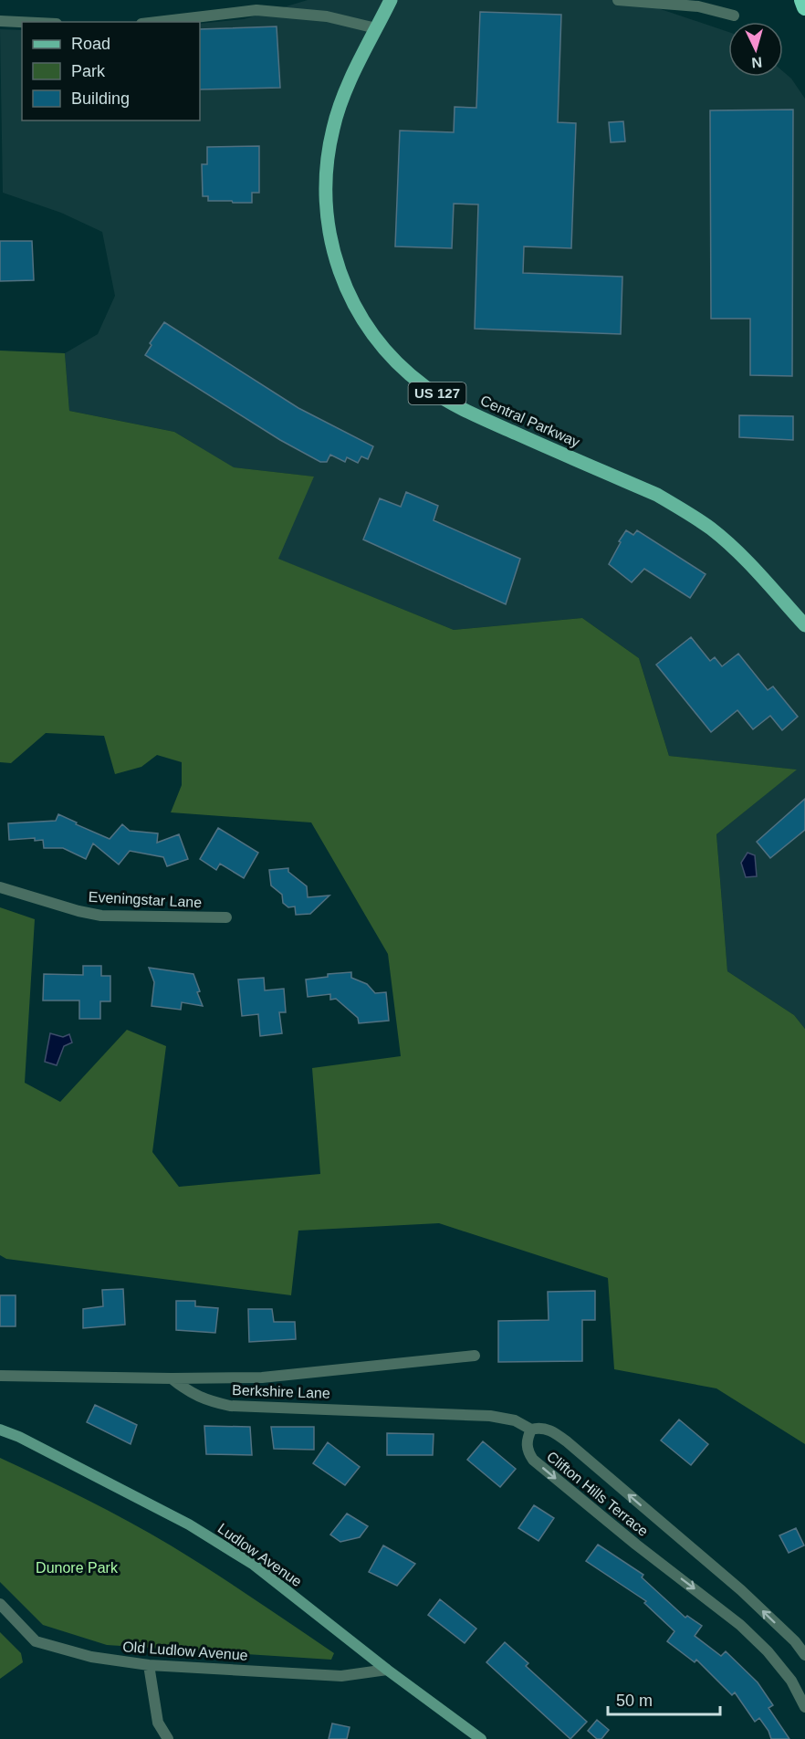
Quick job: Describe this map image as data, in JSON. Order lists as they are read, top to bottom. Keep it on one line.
{"streets":{"main road":["US 127","Central Parkway","Ludlow Avenue"],"street":["Eveningstar Lane","Berkshire Lane","Clifton Hills Terrace","Old Ludlow Avenue"]},"crossings":[["Berkshire Lane","Clifton Hills Terrace"],["Ludlow Avenue","Old Ludlow Avenue"]],"parks":["Dunore Park"],"legend":["Road","Park","Building"],"scale_bar":"50 m","north":"bottom"}
